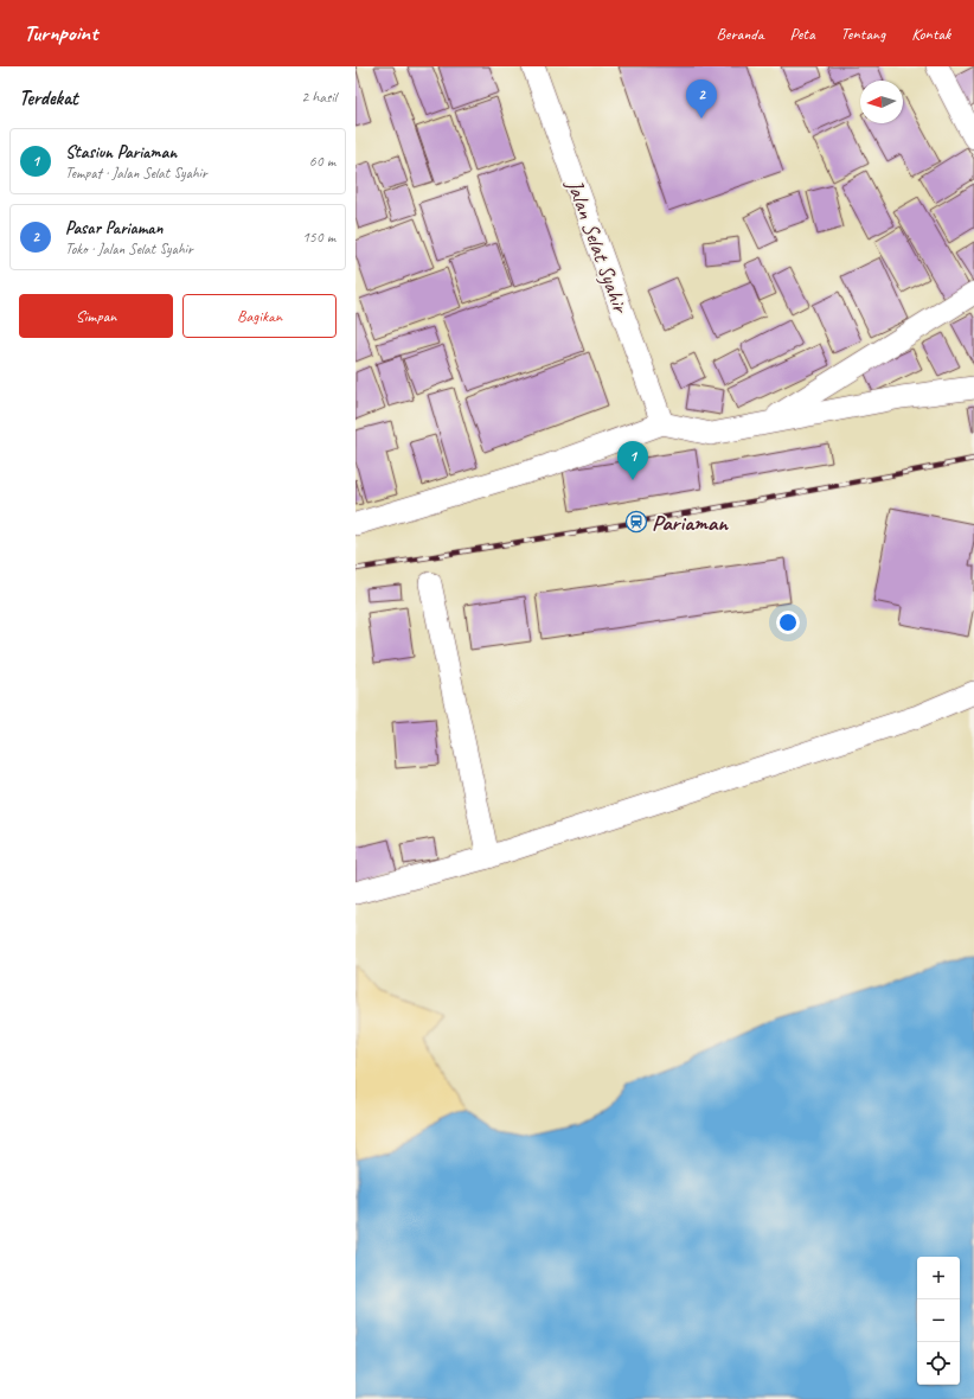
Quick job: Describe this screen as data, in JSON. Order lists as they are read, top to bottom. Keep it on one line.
{"streets":{"street":["Jalan Selat Syahir"]},"places":{"station":["Pariaman"]},"north":"left","page":{"header":"Turnpoint","nav":["Beranda","Peta","Tentang","Kontak"],"heading":["Terdekat","2 hasil"],"pins":["2","1"],"list":[{"mark":"1","name":"Stasiun Pariaman","note":"Tempat · Jalan Selat Syahir","value":"60 m"},{"mark":"2","name":"Pasar Pariaman","note":"Toko · Jalan Selat Syahir","value":"150 m"}],"buttons":["Simpan","Bagikan"],"map_buttons":["+","−"]}}
